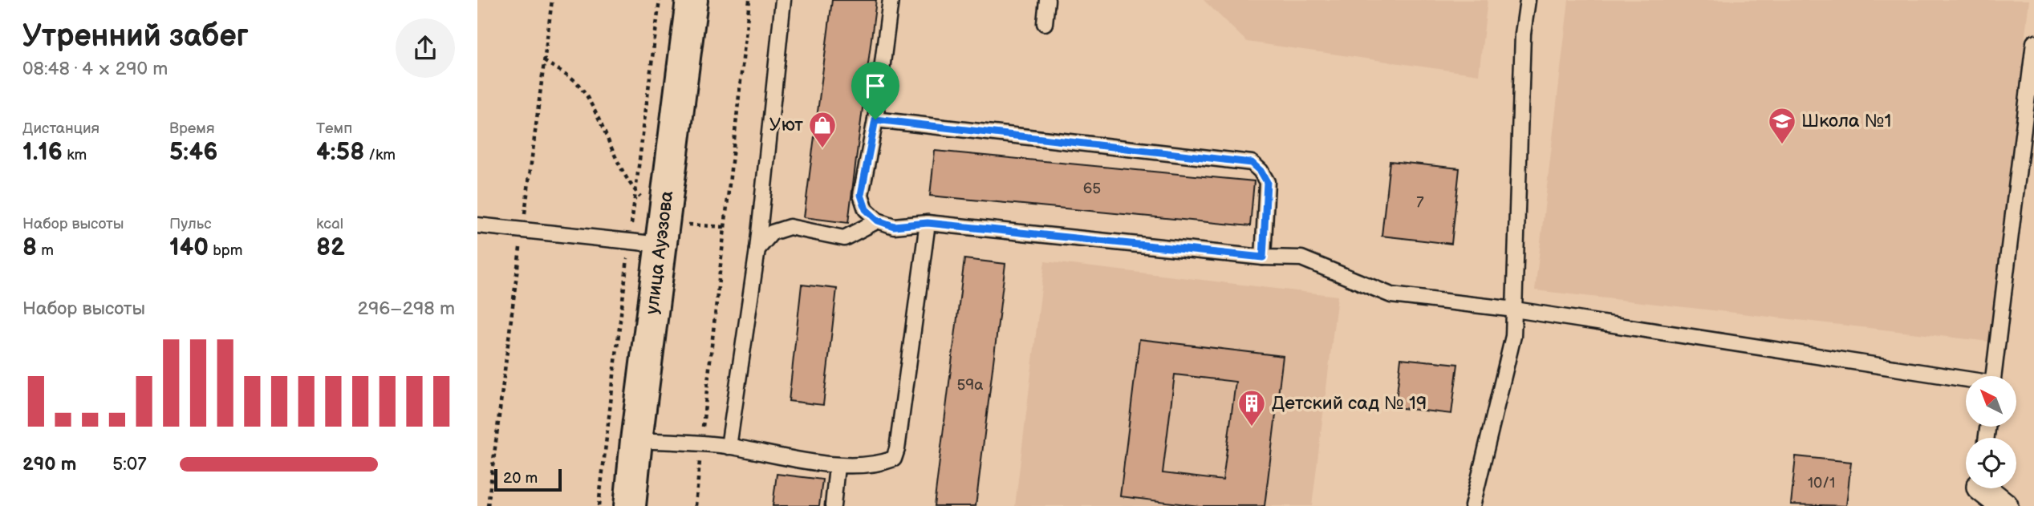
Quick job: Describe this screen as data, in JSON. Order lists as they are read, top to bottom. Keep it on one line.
{"streets":{"street":["улица Ауэзова"]},"places":{"school or university":["Школа №1"],"shop":["Уют"],"building":["Детский сад № 19"]},"house_numbers":["65","7","59а","10/1"],"scale_bar":"20 m","north":"top left","page":{"heading":["Утренний забег","08:48 · 4 × 290 m"],"stats":[["Дистанция","1.16 km"],["Время","5:46"],["Темп","4:58 /km"],["Набор высоты","8 m"],["Пульс","140 bpm"],["kcal","82"]],"chart":["Набор высоты","296–298 m"],"list":[{"name":"290 m","note":"5:07"}],"scale":"20 m"}}
